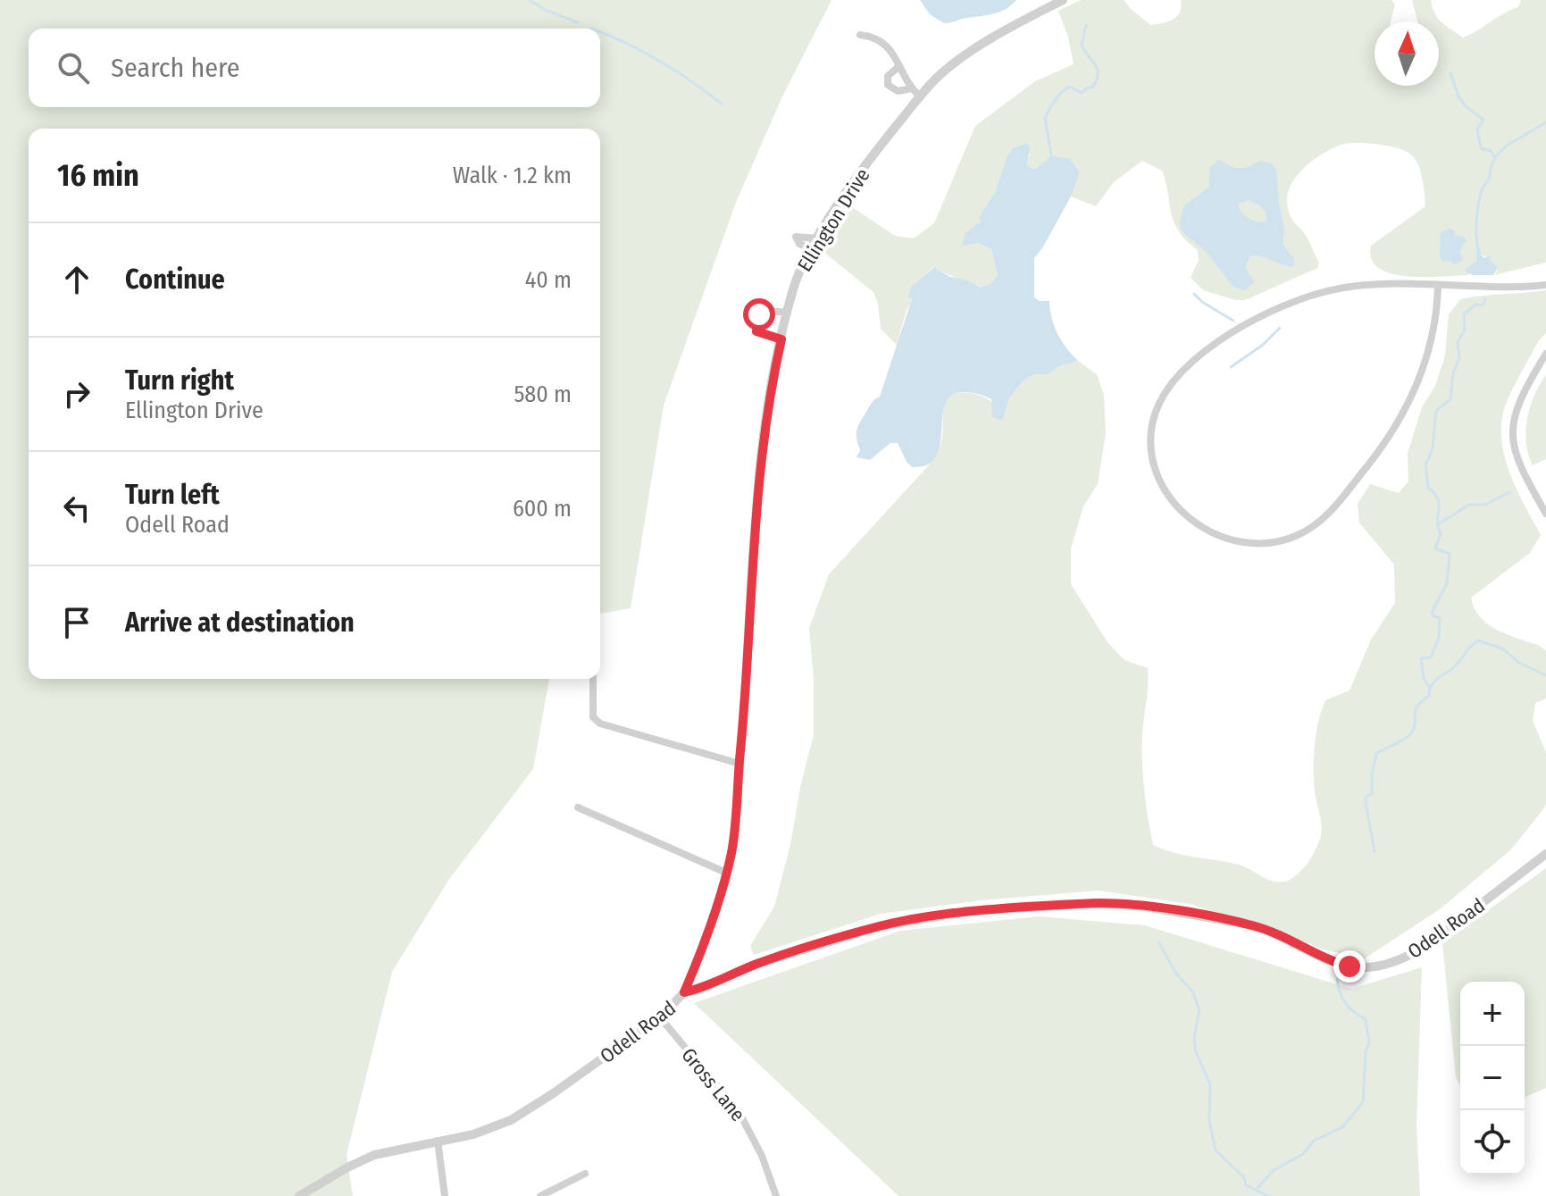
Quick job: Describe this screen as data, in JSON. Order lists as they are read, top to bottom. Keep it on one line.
{"streets":{"street":["Ellington Drive","Odell Road","Gross Lane"]},"crossings":[["Ellington Drive","Odell Road"],["Odell Road","Gross Lane"]],"north":"top","page":{"search":"Search here","heading":["16 min","Walk · 1.2 km"],"list":[["Continue","40 m"],["Turn right","Ellington Drive","580 m"],["Turn left","Odell Road","600 m"],"Arrive at destination"],"map_buttons":["+","−"]}}
